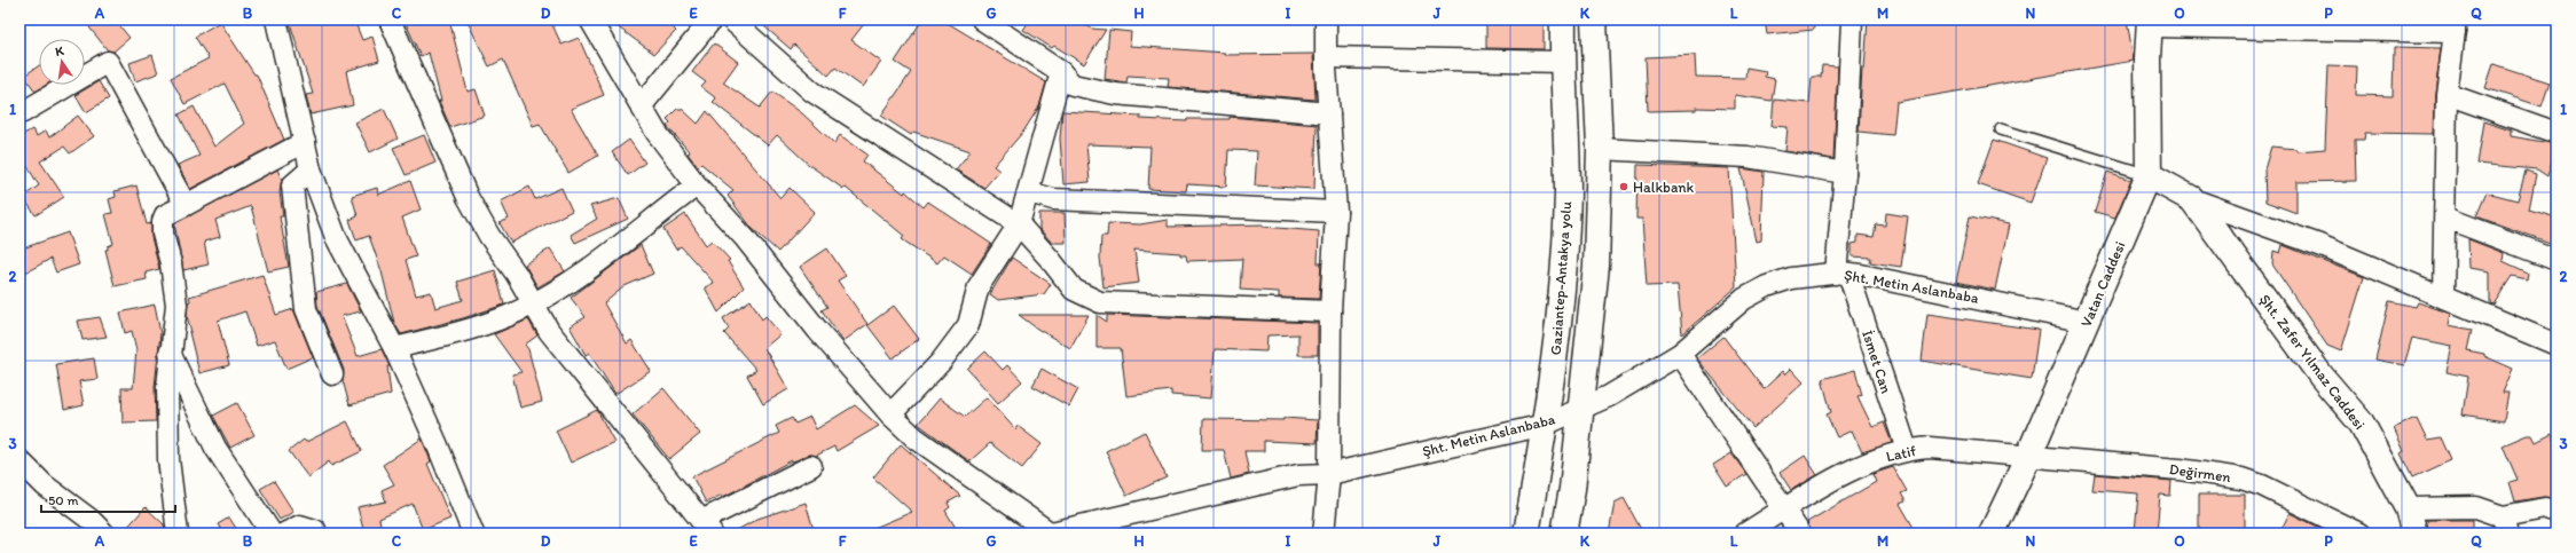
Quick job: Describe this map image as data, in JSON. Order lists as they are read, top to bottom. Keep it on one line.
{"streets":{"main road":["Gaziantep-Antakya yolu","Vatan Caddesi","Şht. Zafer Yılmaz Caddesi"],"street":["Şht. Metin Aslanbaba","İsmet Can","Latif","Değirmen"]},"crossings":[["Gaziantep-Antakya yolu","Şht. Metin Aslanbaba"],["Vatan Caddesi","Şht. Metin Aslanbaba"],["Vatan Caddesi","Latif"],["Vatan Caddesi","Değirmen"],["Şht. Metin Aslanbaba","İsmet Can"],["İsmet Can","Latif"],["Latif","Değirmen"]],"places":["Halkbank"],"scale_bar":"50 m","north":"top","grid":{"columns":["A","B","C","D","E","F","G","H","I","J","K","L","M","N","O","P","Q"],"rows":["1","2","3"]}}
